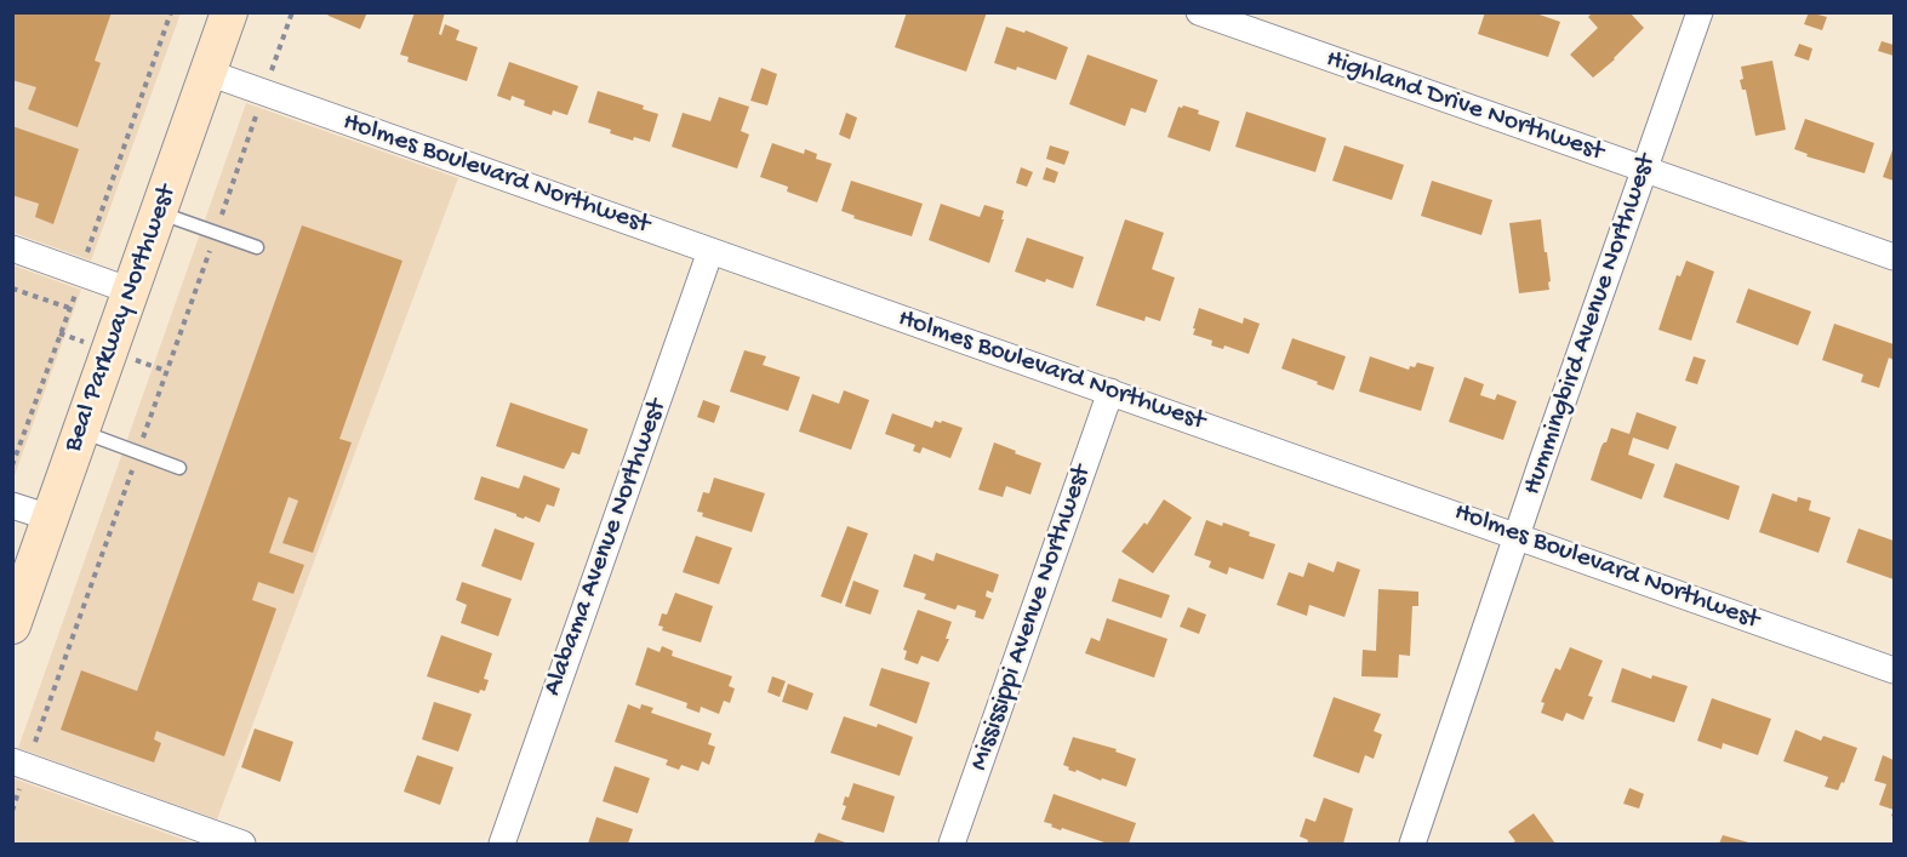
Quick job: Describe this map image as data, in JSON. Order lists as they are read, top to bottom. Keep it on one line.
{"streets":{"main road":["Beal Parkway Northwest"],"street":["Highland Drive Northwest","Holmes Boulevard Northwest","Hummingbird Avenue Northwest","Alabama Avenue Northwest","Mississippi Avenue Northwest"]},"crossings":[["Highland Drive Northwest","Hummingbird Avenue Northwest"],["Holmes Boulevard Northwest","Beal Parkway Northwest"],["Holmes Boulevard Northwest","Hummingbird Avenue Northwest"],["Holmes Boulevard Northwest","Alabama Avenue Northwest"],["Holmes Boulevard Northwest","Mississippi Avenue Northwest"]]}
